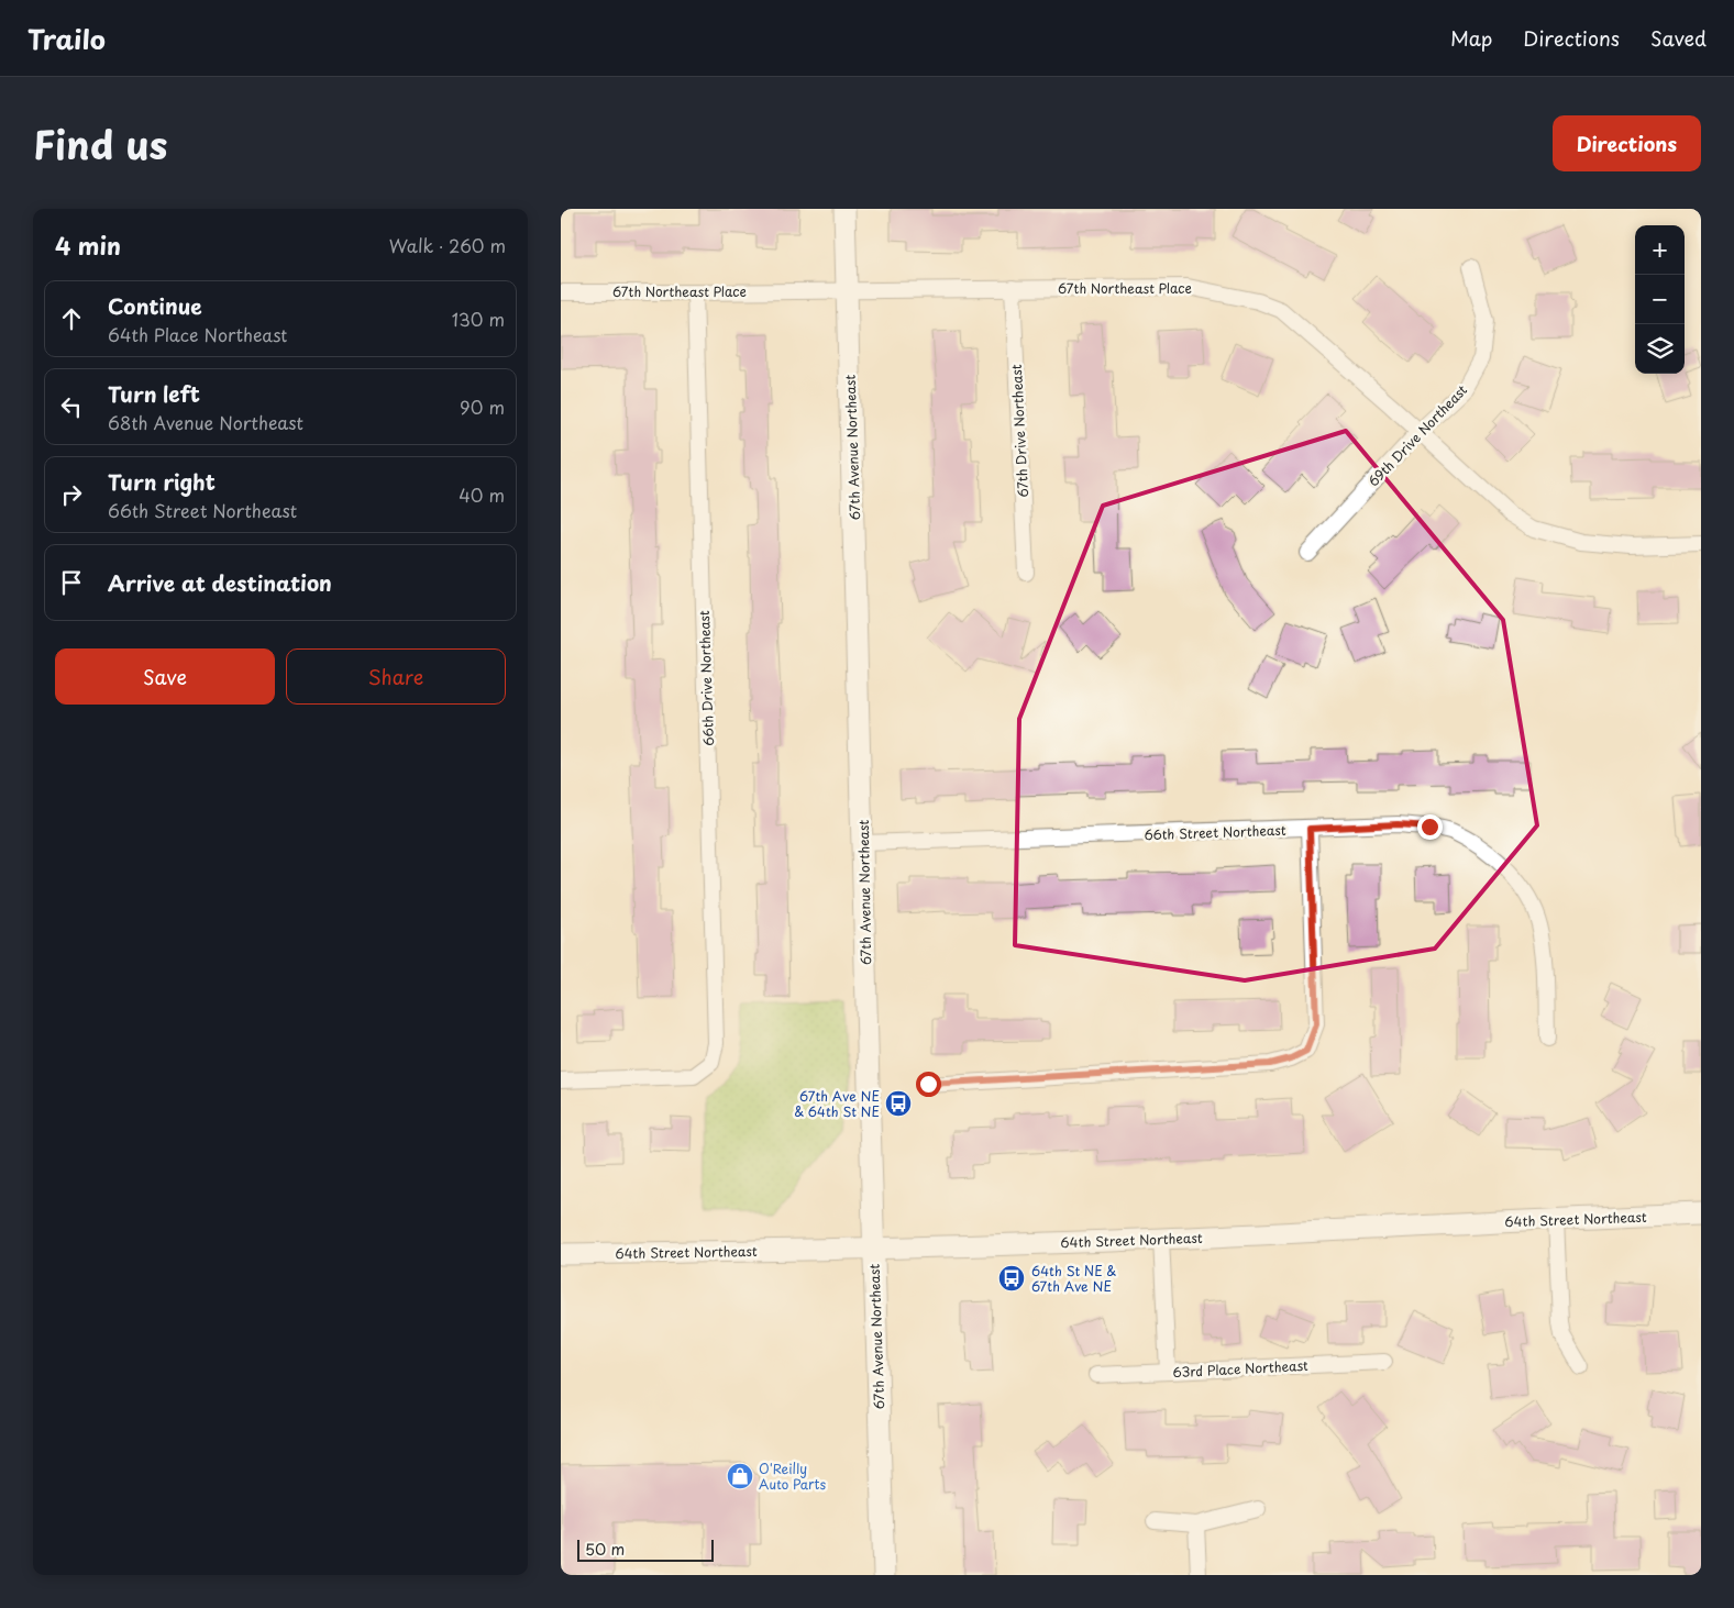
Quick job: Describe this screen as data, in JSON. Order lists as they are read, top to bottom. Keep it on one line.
{"streets":{"main road":["67th Avenue Northeast","64th Street Northeast"],"street":["67th Northeast Place","67th Drive Northeast","69th Drive Northeast","66th Drive Northeast","66th Street Northeast","63rd Place Northeast"]},"crossings":[["67th Northeast Place","67th Drive Northeast"],["67th Northeast Place","69th Drive Northeast"],["67th Northeast Place","67th Avenue Northeast"],["67th Northeast Place","66th Drive Northeast"],["67th Avenue Northeast","66th Street Northeast"],["67th Avenue Northeast","64th Street Northeast"]],"places":{"bus stop":["67th Ave NE & 64th St NE","64th St NE & 67th Ave NE"],"shop":["O'Reilly Auto Parts"]},"scale_bar":"50 m","page":{"header":"Trailo","nav":["Map","Directions","Saved"],"title":"Find us","buttons":["Directions",["Save","Share"]],"heading":["4 min","Walk · 260 m"],"map_buttons":["+","−"],"list":[["Continue","64th Place Northeast","130 m"],["Turn left","68th Avenue Northeast","90 m"],["Turn right","66th Street Northeast","40 m"],"Arrive at destination"],"scale":"50 m"}}
